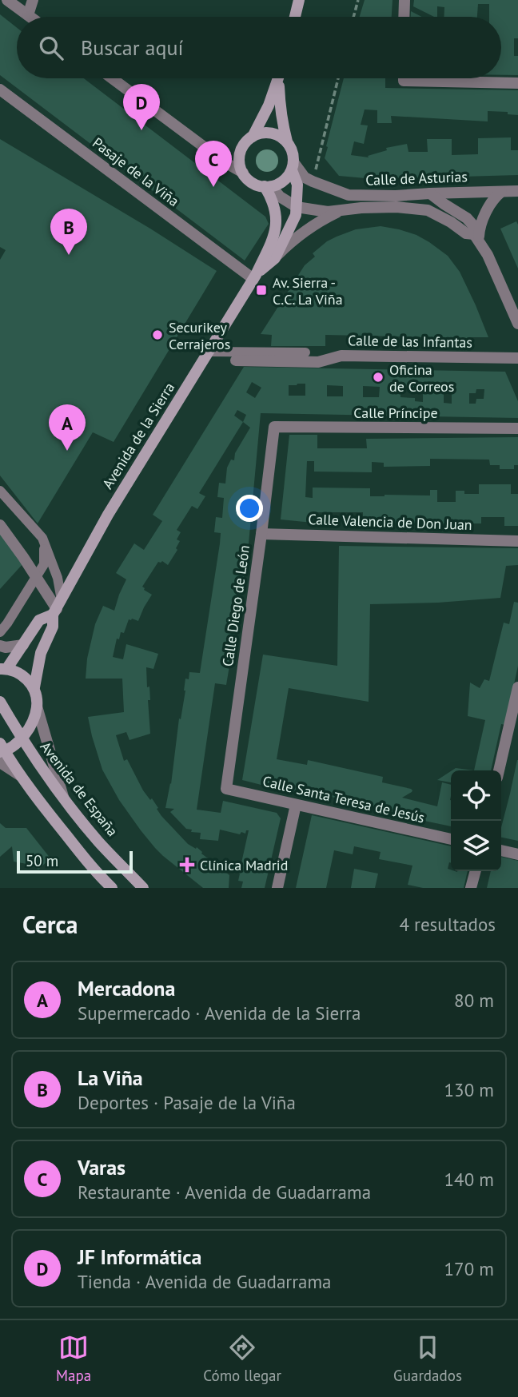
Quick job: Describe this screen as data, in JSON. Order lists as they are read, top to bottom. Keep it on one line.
{"streets":{"street":["Pasaje de la Viña","Calle de Asturias","Calle de las Infantas","Calle Príncipe","Avenida de la Sierra","Calle Valencia de Don Juan","Calle Diego de León","Avenida de España","Calle Santa Teresa de Jesús"]},"crossings":[["Pasaje de la Viña","Avenida de la Sierra"],["Calle de Asturias","Avenida de la Sierra"],["Calle Príncipe","Calle Diego de León"],["Calle Valencia de Don Juan","Calle Diego de León"],["Calle Diego de León","Calle Santa Teresa de Jesús"]],"places":{"transit":["Av. Sierra - C.C. La Viña"],"other":["Securikey Cerrajeros","Oficina de Correos"],"health":["Clínica Madrid"]},"scale_bar":"50 m","page":{"search":"Buscar aquí","pins":["D","C","B","A"],"scale":"50 m","heading":["Cerca","4 resultados"],"list":[{"mark":"A","name":"Mercadona","note":"Supermercado · Avenida de la Sierra","value":"80 m"},{"mark":"B","name":"La Viña","note":"Deportes · Pasaje de la Viña","value":"130 m"},{"mark":"C","name":"Varas","note":"Restaurante · Avenida de Guadarrama","value":"140 m"},{"mark":"D","name":"JF Informática","note":"Tienda · Avenida de Guadarrama","value":"170 m"}],"nav":["Mapa","Cómo llegar","Guardados"]}}
